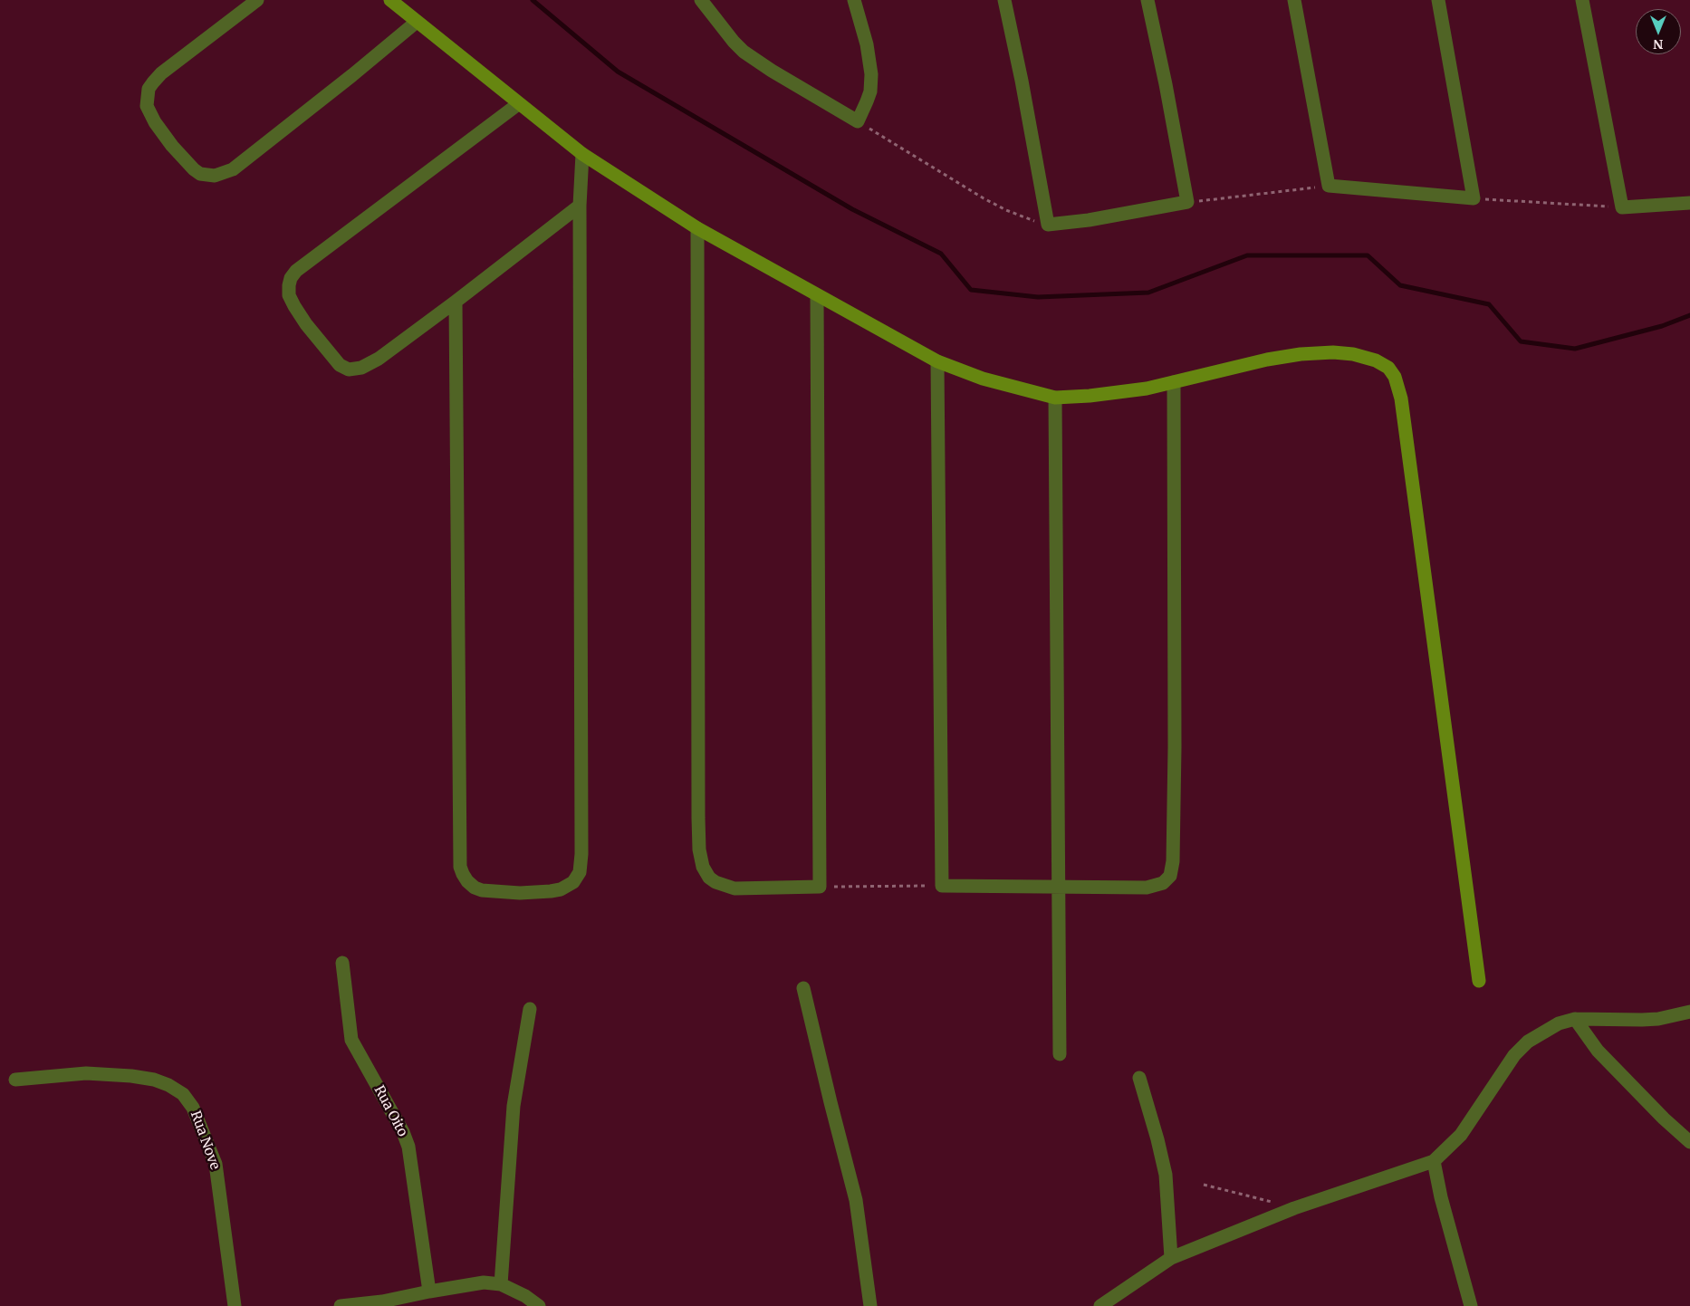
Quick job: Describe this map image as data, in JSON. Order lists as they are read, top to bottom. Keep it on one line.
{"streets":{"street":["Rua Oito","Rua Nove"]},"north":"bottom"}
